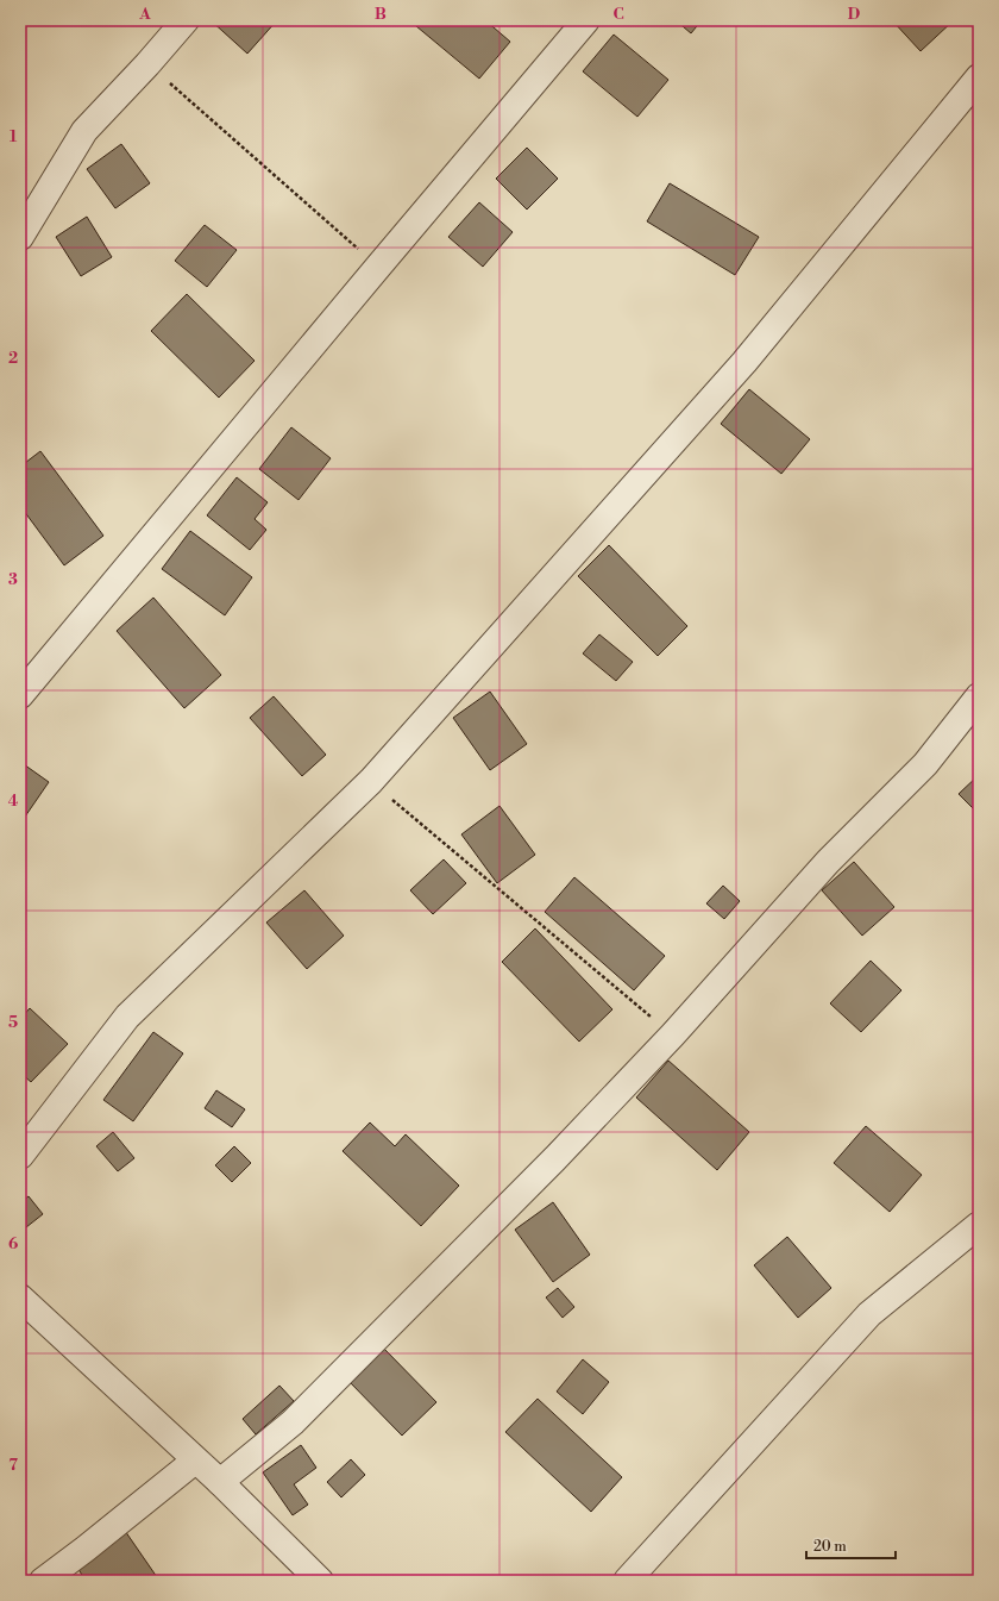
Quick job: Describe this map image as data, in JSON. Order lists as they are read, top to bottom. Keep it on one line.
{"scale_bar":"20 m","grid":{"columns":["A","B","C","D"],"rows":["1","2","3","4","5","6","7"]}}
